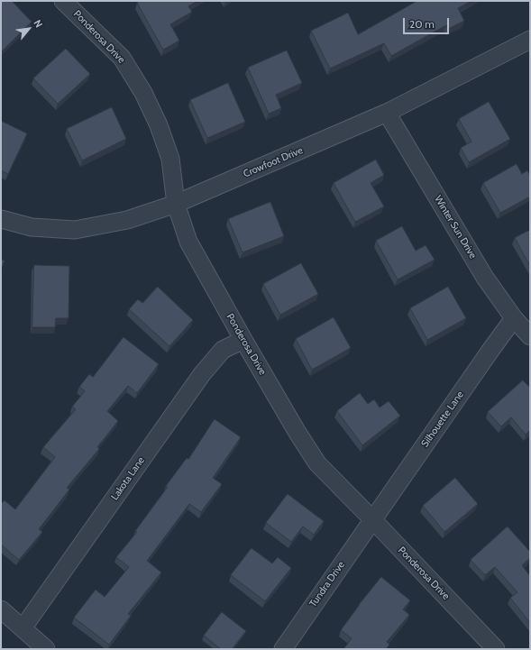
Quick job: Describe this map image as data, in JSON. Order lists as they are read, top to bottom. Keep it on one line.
{"streets":{"street":["Ponderosa Drive","Crowfoot Drive","Winter Sun Drive","Silhouette Lane","Lakota Lane","Tundra Drive"]},"crossings":[["Ponderosa Drive","Crowfoot Drive"],["Ponderosa Drive","Silhouette Lane"],["Ponderosa Drive","Lakota Lane"],["Ponderosa Drive","Tundra Drive"],["Crowfoot Drive","Winter Sun Drive"],["Winter Sun Drive","Silhouette Lane"],["Silhouette Lane","Tundra Drive"]],"scale_bar":"20 m","north":"top right"}
